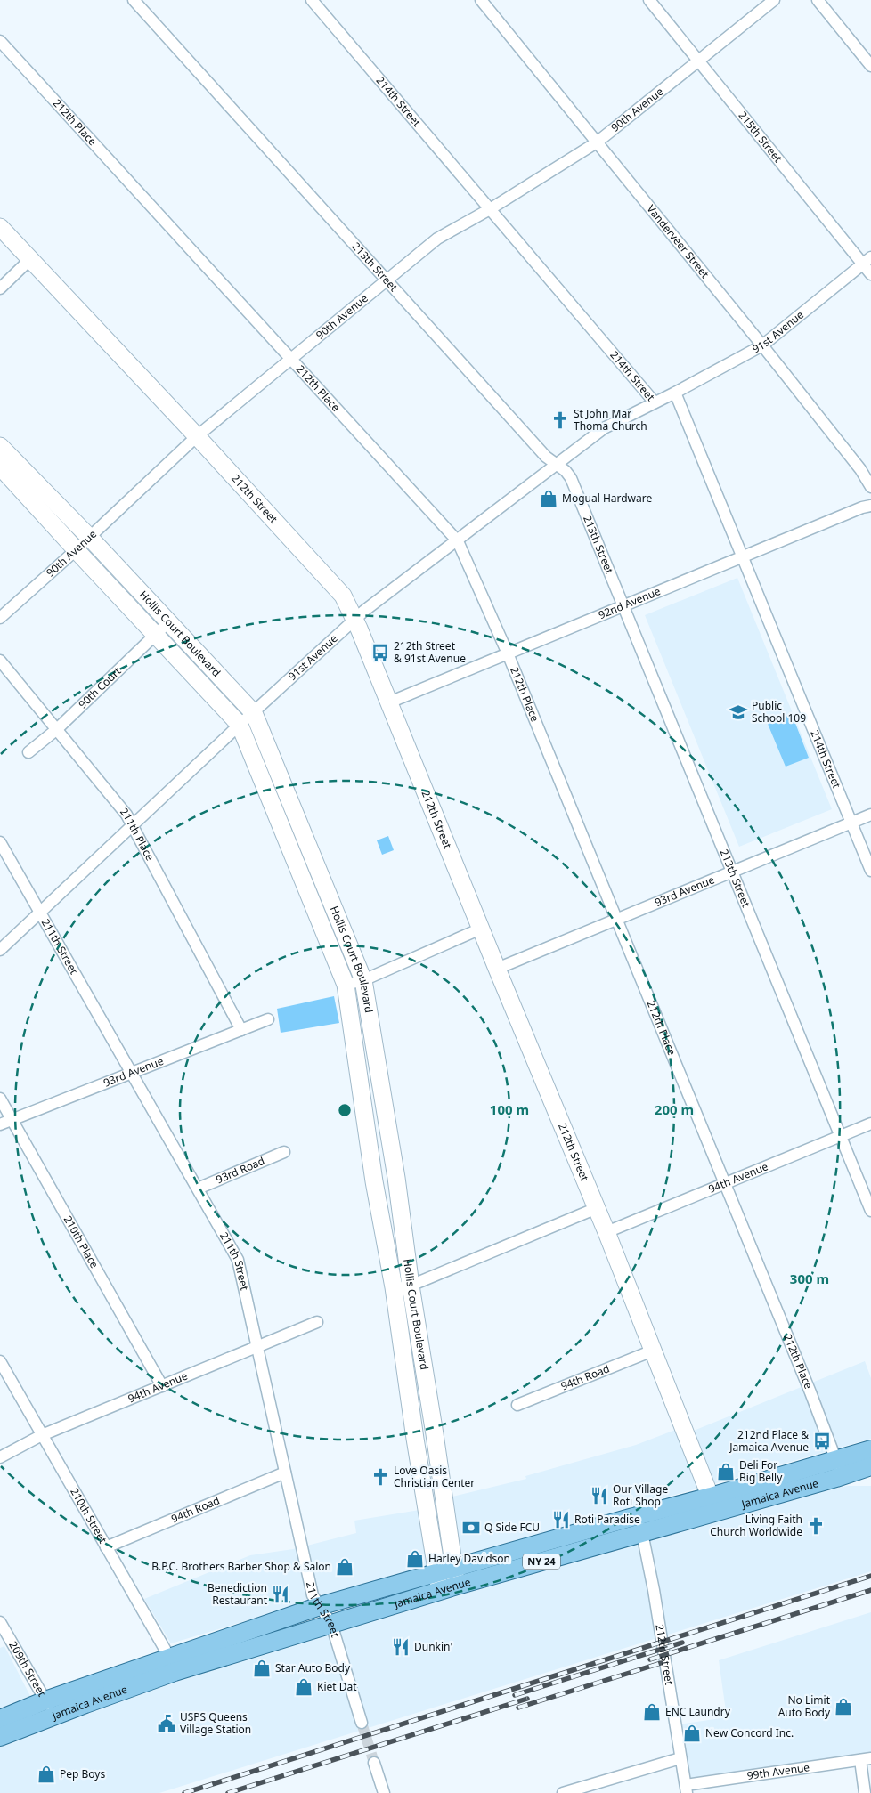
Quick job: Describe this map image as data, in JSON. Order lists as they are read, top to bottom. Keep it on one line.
{"streets":{"main road":["212th Street","Hollis Court Boulevard","Jamaica Avenue","NY 24"],"street":["214th Street","90th Avenue","212th Place","215th Street","Vanderveer Street","213th Street","91st Avenue","92nd Avenue","90th Court","211th Place","93rd Avenue","211th Street","93rd Road","94th Avenue","210th Place","94th Road","210th Street","209th Street","99th Avenue"]},"crossings":[["214th Street","90th Avenue"],["214th Street","91st Avenue"],["214th Street","92nd Avenue"],["214th Street","93rd Avenue"],["90th Avenue","212th Place"],["90th Avenue","215th Street"],["90th Avenue","Vanderveer Street"],["90th Avenue","213th Street"],["90th Avenue","212th Street"],["90th Avenue","Hollis Court Boulevard"],["212th Place","91st Avenue"],["212th Place","92nd Avenue"],["212th Place","93rd Avenue"],["212th Place","94th Avenue"],["212th Place","Jamaica Avenue"],["215th Street","91st Avenue"],["Vanderveer Street","91st Avenue"],["213th Street","91st Avenue"],["213th Street","92nd Avenue"],["213th Street","93rd Avenue"],["213th Street","94th Avenue"],["91st Avenue","212th Street"],["91st Avenue","Hollis Court Boulevard"],["91st Avenue","211th Place"],["91st Avenue","211th Street"],["212th Street","92nd Avenue"],["212th Street","93rd Avenue"],["212th Street","94th Avenue"],["212th Street","94th Road"],["212th Street","Jamaica Avenue"],["212th Street","99th Avenue"],["Hollis Court Boulevard","90th Court"],["Hollis Court Boulevard","Jamaica Avenue"],["90th Court","211th Place"],["211th Place","93rd Avenue"],["93rd Avenue","211th Street"],["93rd Avenue","210th Place"],["211th Street","93rd Road"],["211th Street","94th Avenue"],["211th Street","94th Road"],["211th Street","Jamaica Avenue"],["94th Avenue","210th Place"],["94th Avenue","210th Street"],["94th Road","210th Street"],["Jamaica Avenue","210th Street"],["Jamaica Avenue","209th Street"]],"places":{"church":["St John Mar Thoma Church","Love Oasis Christian Center","Living Faith Church Worldwide"],"shop":["Mogual Hardware","Deli For Big Belly","Harley Davidson","B.P.C. Brothers Barber Shop & Salon","Star Auto Body","Kiet Dat","No Limit Auto Body","ENC Laundry","New Concord Inc.","Pep Boys"],"bus stop":["212th Street & 91st Avenue","212nd Place & Jamaica Avenue"],"school or university":["Public School 109"],"restaurant":["Our Village Roti Shop","Roti Paradise","Benediction Restaurant","Dunkin'"],"bank":["Q Side FCU"],"public building":["USPS Queens Village Station"]},"rings":["100 m","200 m","300 m"]}
